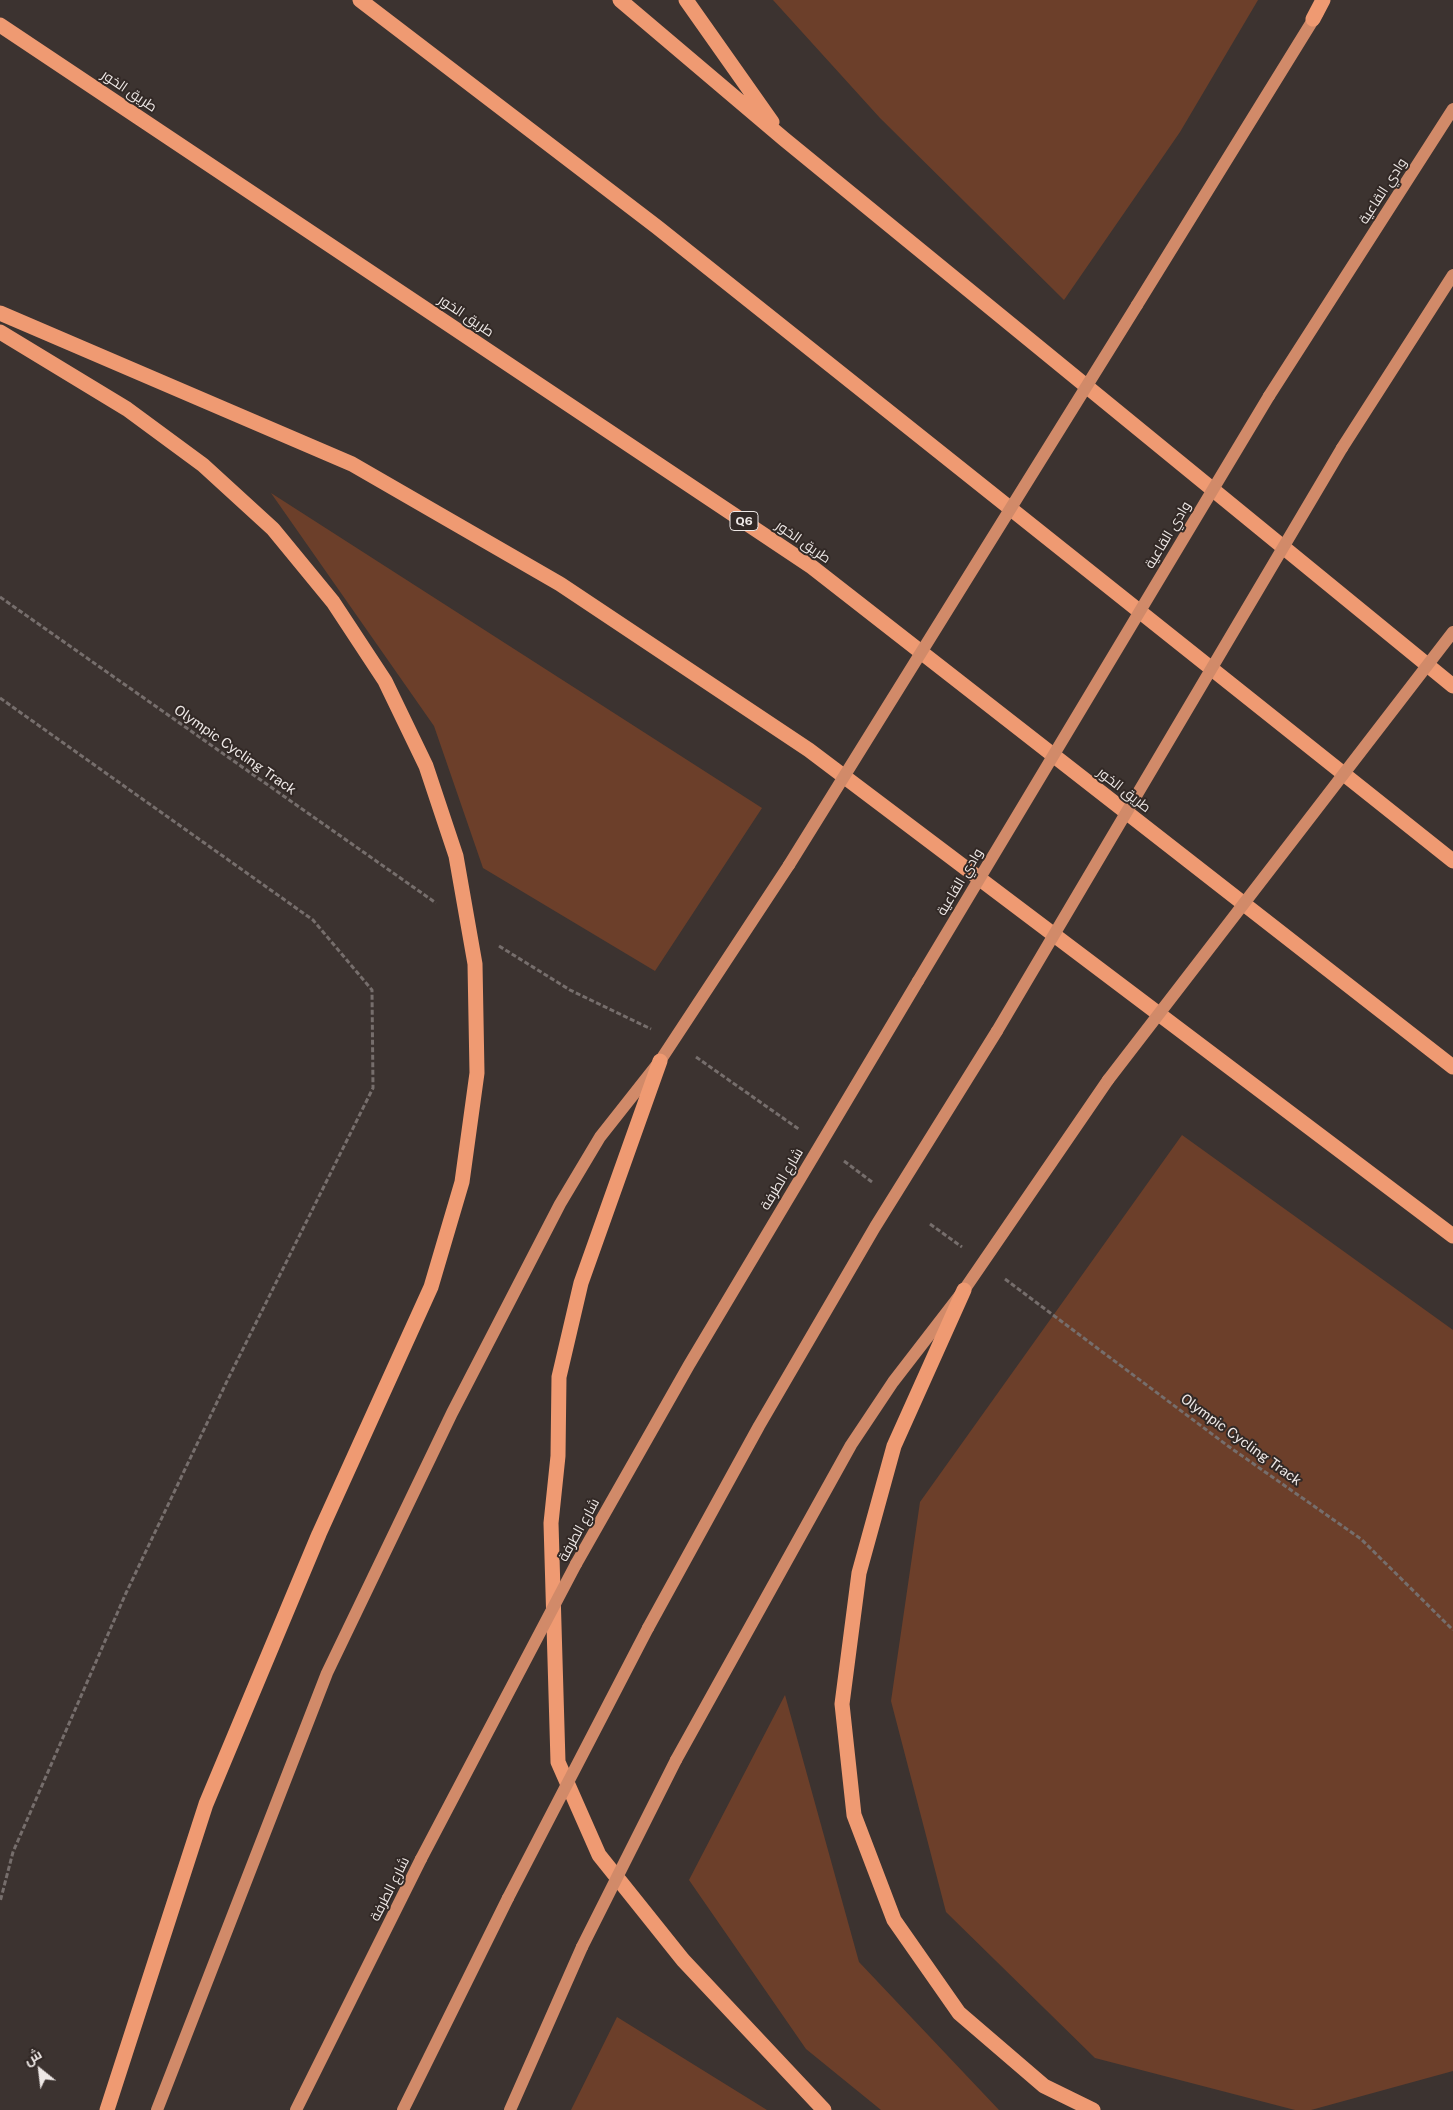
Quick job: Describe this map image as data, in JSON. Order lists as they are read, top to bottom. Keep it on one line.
{"streets":{"highway":["طريق الخور","Q6"],"main road":["وادي القاعية","شارع الطرفة"],"path":["Olympic Cycling Track"]},"crossings":[["وادي القاعية","شارع الطرفة"]],"north":"top left"}
